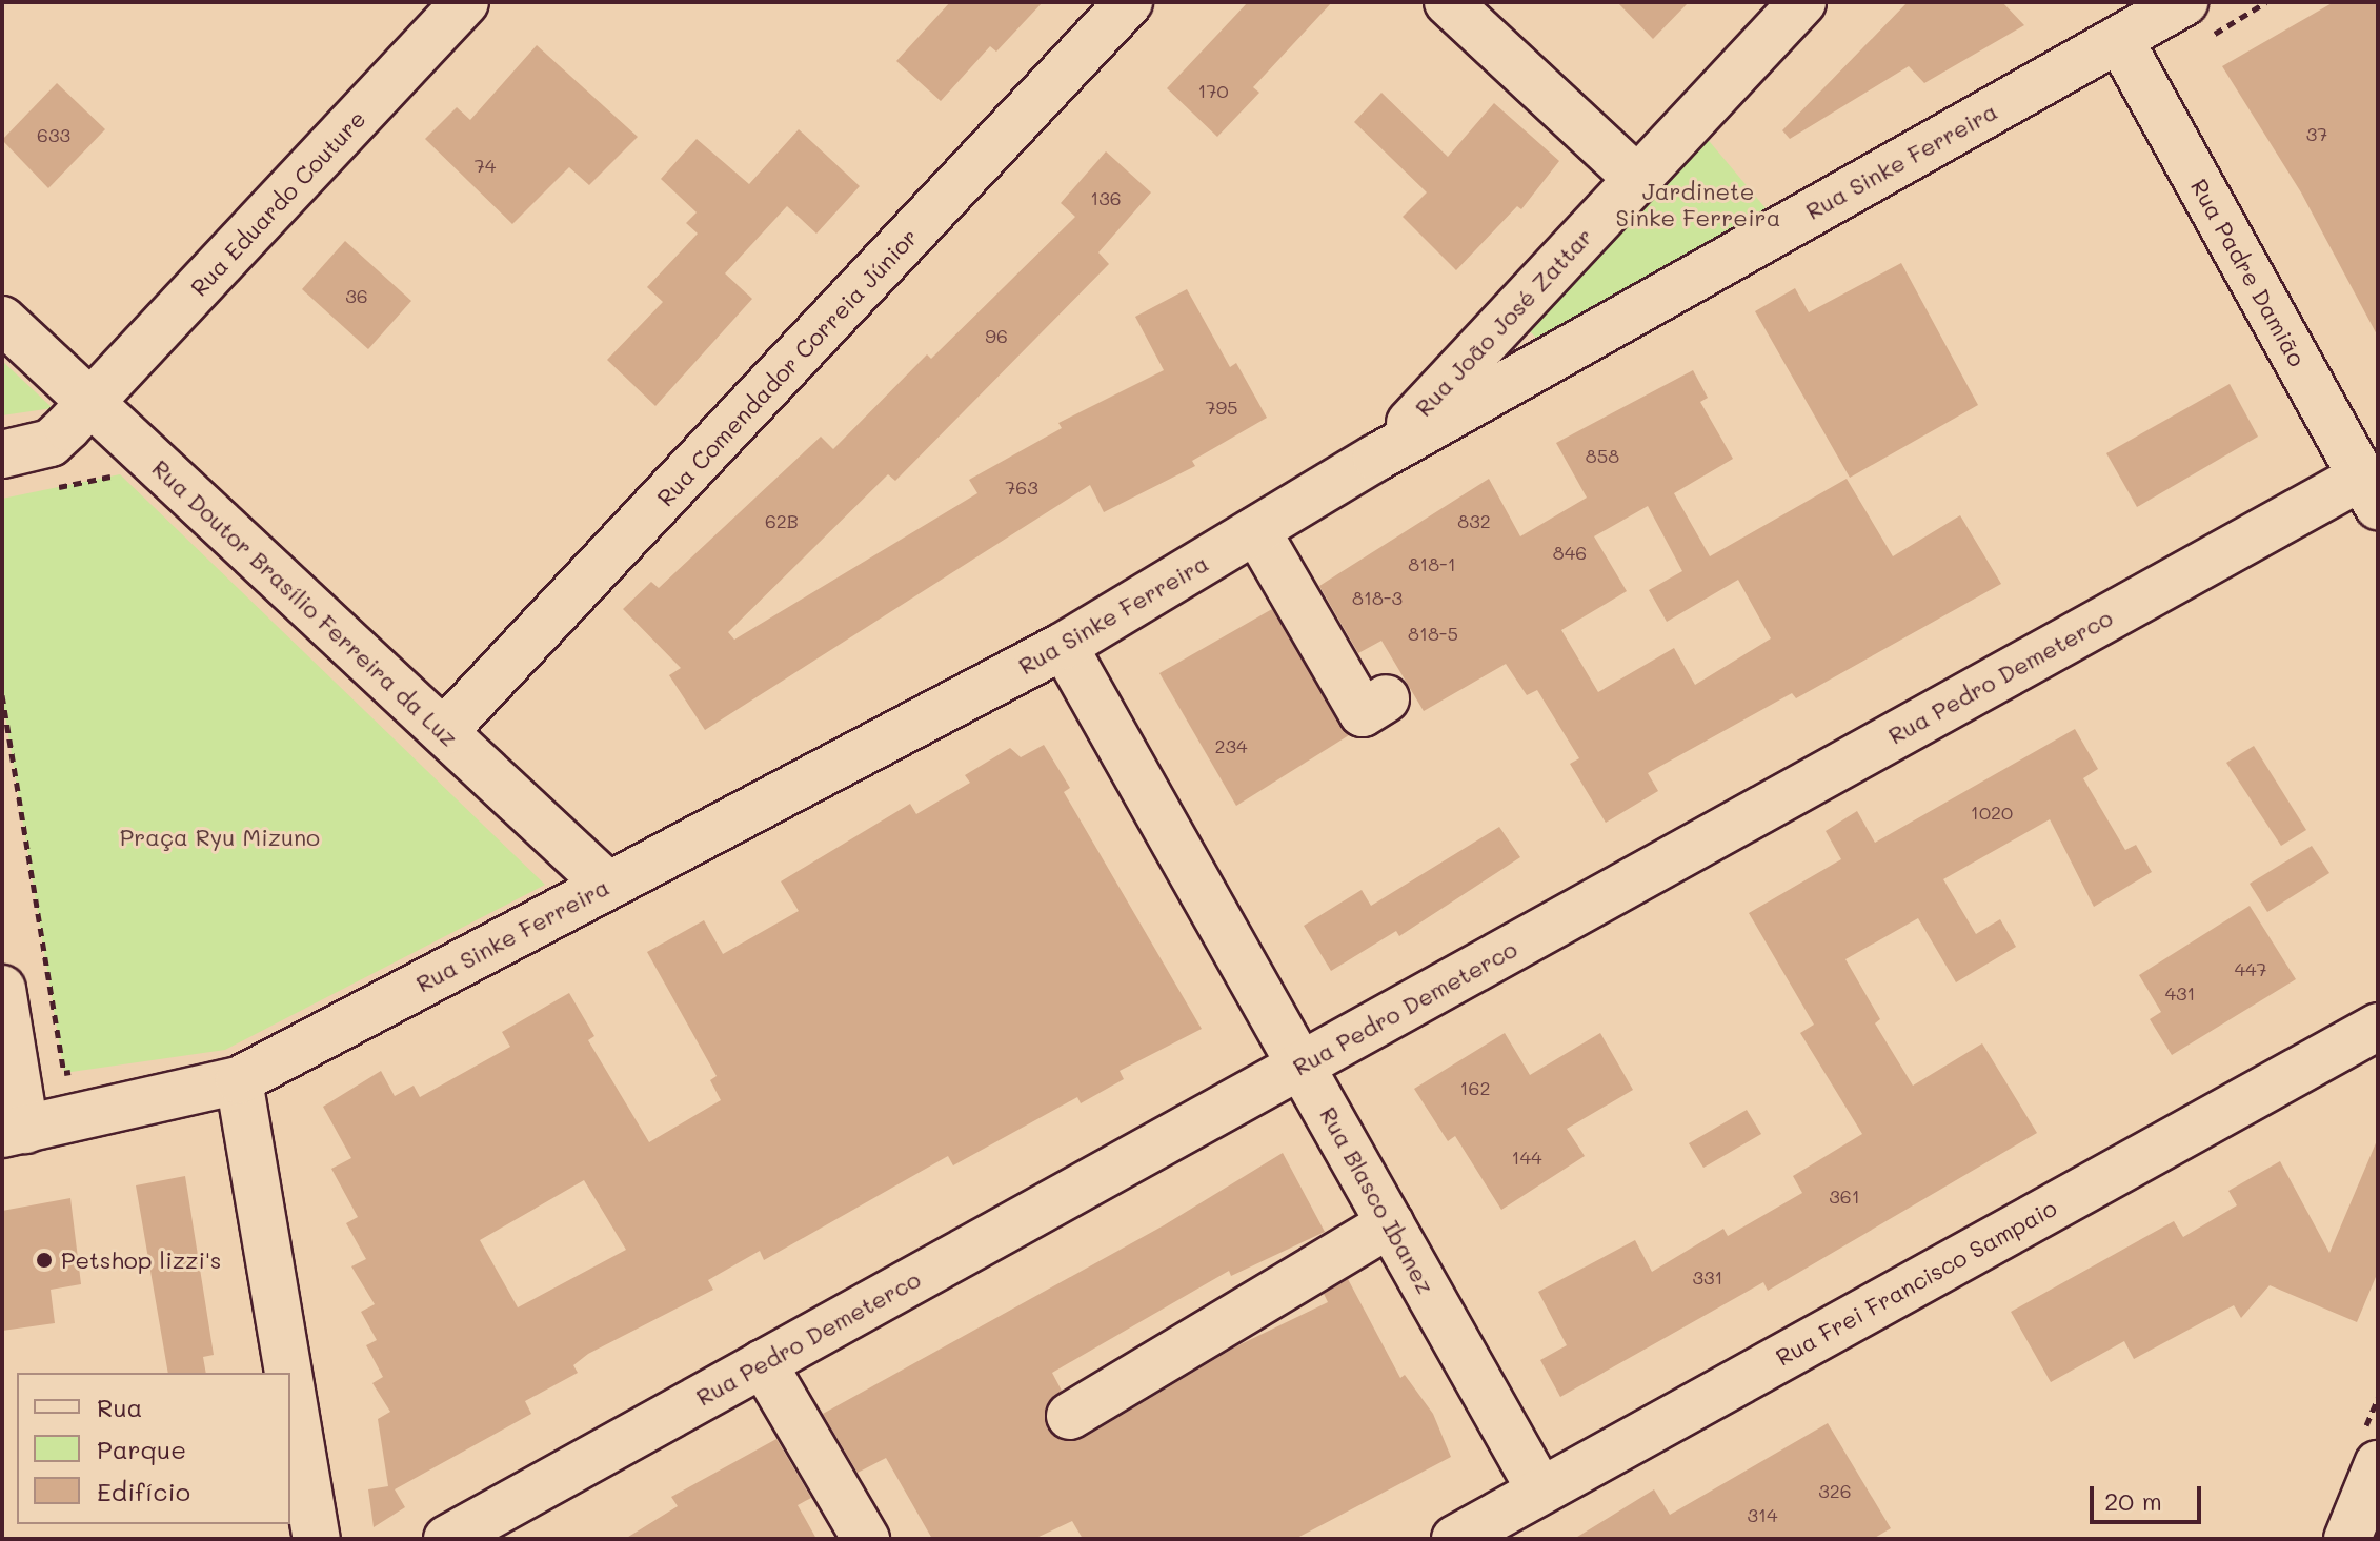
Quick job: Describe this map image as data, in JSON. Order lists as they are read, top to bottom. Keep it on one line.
{"streets":{"street":["Rua Sinke Ferreira","Rua Eduardo Couture","Rua Padre Damião","Rua João José Zattar","Rua Comendador Correia Júnior","Rua Doutor Brasílio Ferreira da Luz","Rua Pedro Demeterco","Rua Blasco Ibanez","Rua Frei Francisco Sampaio"]},"crossings":[["Rua Sinke Ferreira","Rua Padre Damião"],["Rua Sinke Ferreira","Rua João José Zattar"],["Rua Sinke Ferreira","Rua Doutor Brasílio Ferreira da Luz"],["Rua Sinke Ferreira","Rua Blasco Ibanez"],["Rua Eduardo Couture","Rua Doutor Brasílio Ferreira da Luz"],["Rua Padre Damião","Rua Pedro Demeterco"],["Rua Comendador Correia Júnior","Rua Doutor Brasílio Ferreira da Luz"],["Rua Pedro Demeterco","Rua Blasco Ibanez"],["Rua Blasco Ibanez","Rua Frei Francisco Sampaio"]],"parks":["Jardinete Sinke Ferreira","Praça Ryu Mizuno"],"places":["Petshop lizzi's"],"house_numbers":["170","37","633","74","136","36","96","795","858","763","62B","832","846","818-1","818-3","818-5","234","1020","447","431","162","144","361","331","326","314"],"legend":["Rua","Parque","Edifício"],"scale_bar":"20 m"}
